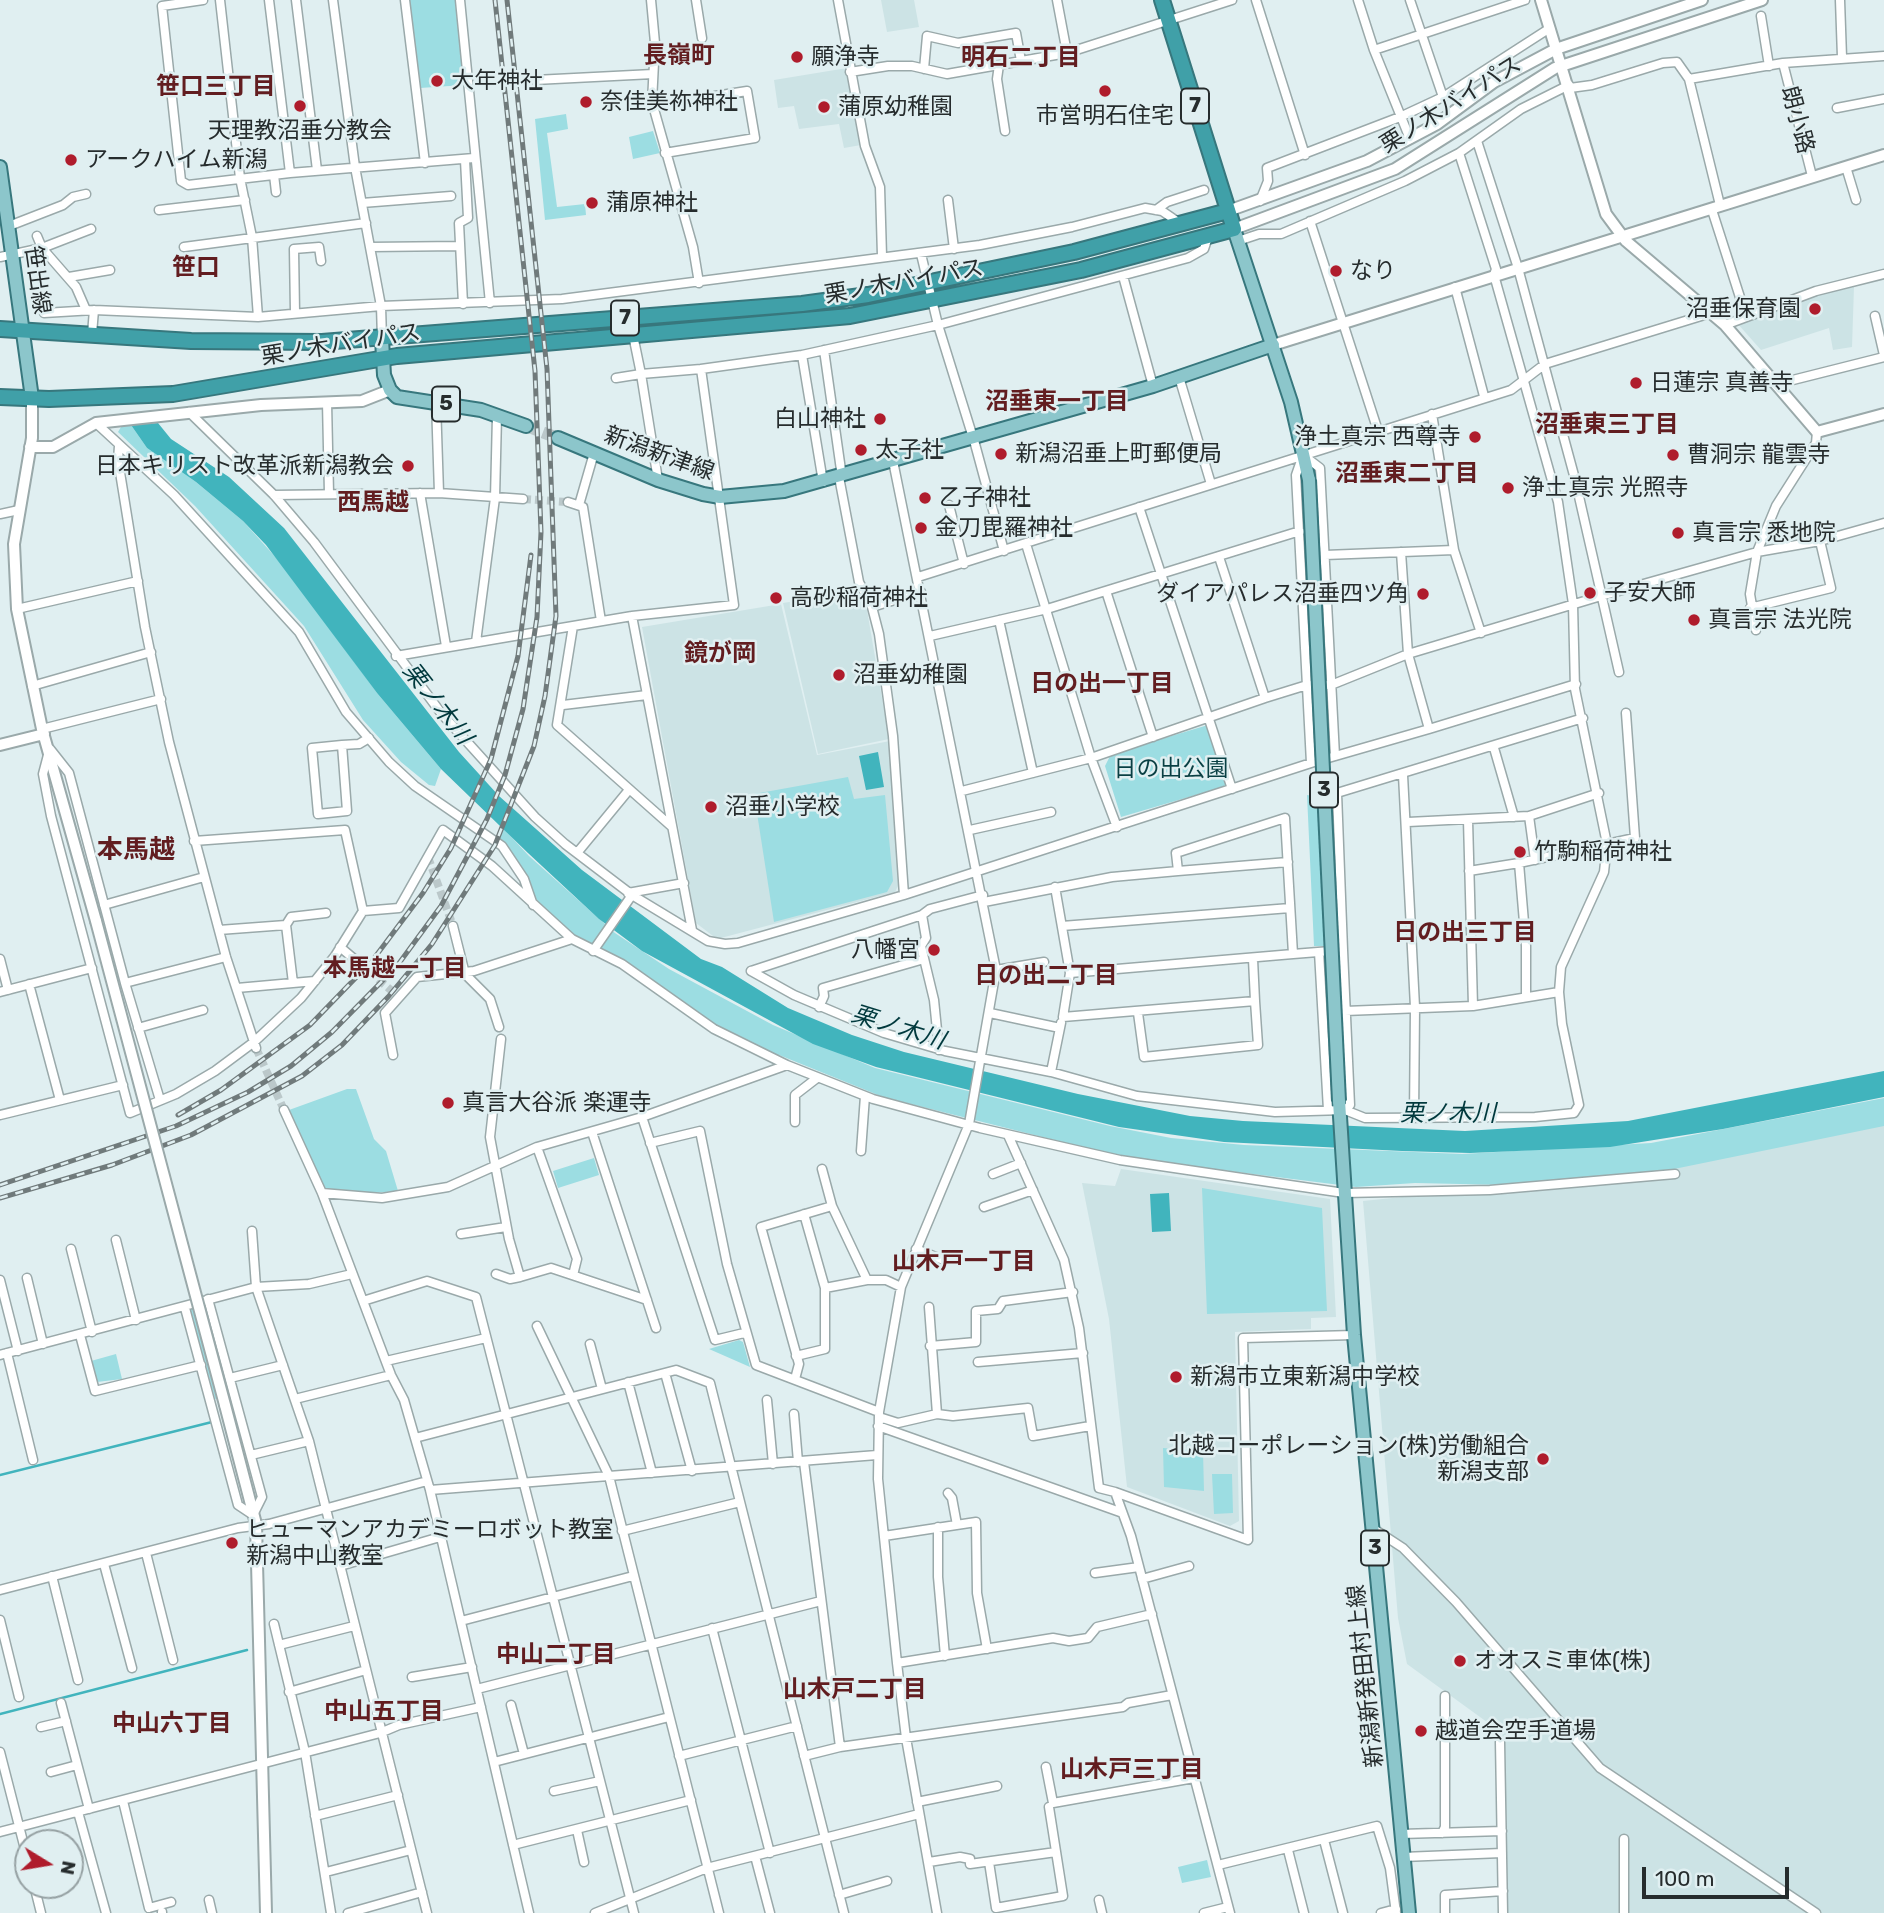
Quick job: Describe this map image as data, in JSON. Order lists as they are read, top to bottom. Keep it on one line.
{"streets":{"highway":["栗ノ木バイパス","7"],"main road":["笹出線","5","新潟新津線","3","新潟新発田村上線"],"street":["朗小路"]},"crossings":[["栗ノ木バイパス","7"],["栗ノ木バイパス","笹出線"],["栗ノ木バイパス","3"],["7","3"],["新潟新津線","3"],["3","新潟新発田村上線"]],"districts":["長嶺町","明石二丁目","笹口三丁目","笹口","沼垂東一丁目","沼垂東三丁目","沼垂東二丁目","西馬越","鏡が岡","日の出一丁目","本馬越","日の出三丁目","本馬越一丁目","日の出二丁目","山木戸一丁目","中山二丁目","山木戸二丁目","中山五丁目","中山六丁目","山木戸三丁目"],"water":["栗ノ木川"],"parks":["日の出公園"],"places":["願浄寺","大年神社","市営明石住宅","奈佳美祢神社","天理教沼垂分教会","蒲原幼稚園","アークハイム新潟","蒲原神社","なり","沼垂保育園","日蓮宗 真善寺","白山神社","浄土真宗 西尊寺","太子社","新潟沼垂上町郵便局","曹洞宗 龍雲寺","日本キリスト改革派新潟教会","浄土真宗 光照寺","乙子神社","金刀毘羅神社","真言宗 悉地院","子安大師","ダイアパレス沼垂四ツ角","高砂稲荷神社","真言宗 法光院","沼垂幼稚園","沼垂小学校","竹駒稲荷神社","八幡宮","真言大谷派 楽運寺","新潟市立東新潟中学校","北越コーポレーション(株)労働組合 新潟支部","ヒューマンアカデミーロボット教室 新潟中山教室","オオスミ車体(株)","越道会空手道場"],"scale_bar":"100 m","north":"right"}
